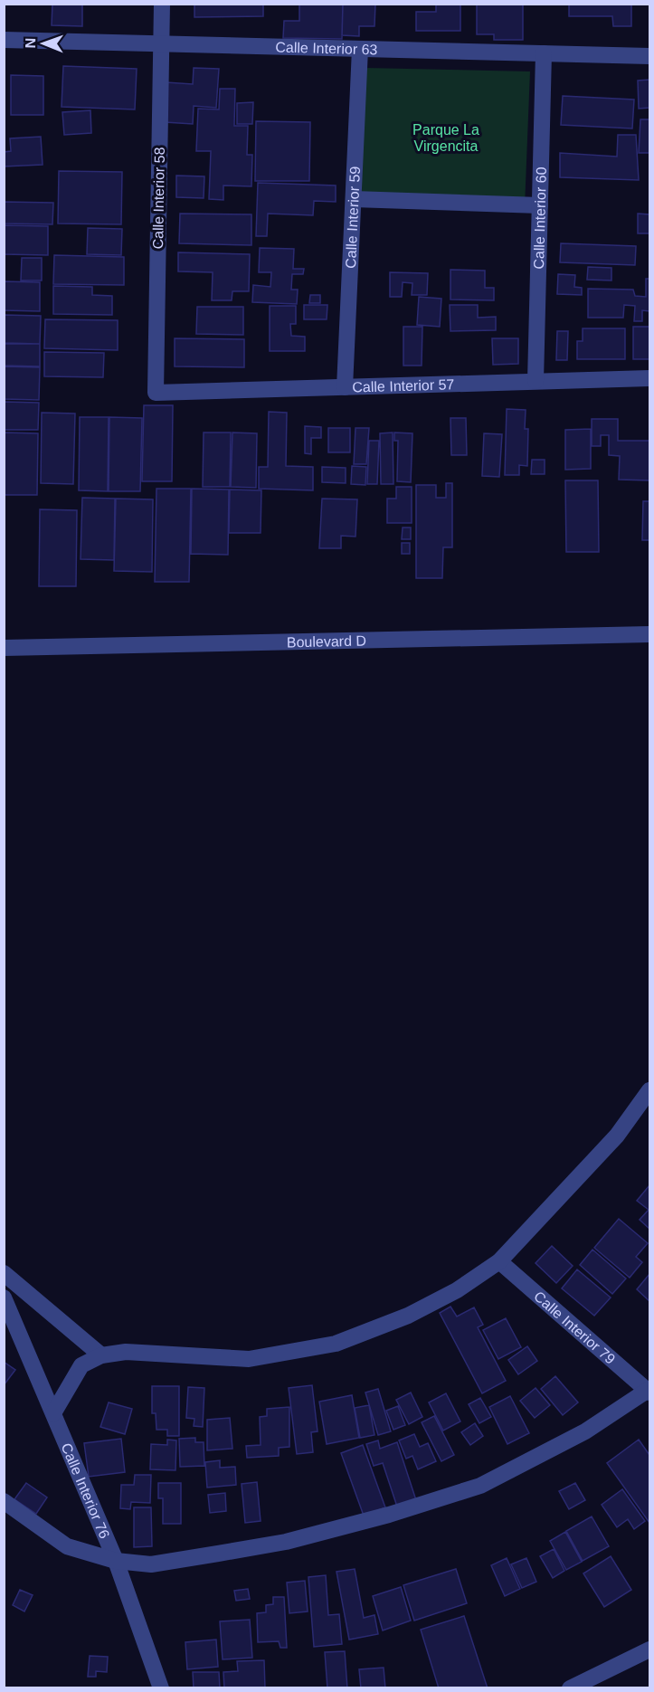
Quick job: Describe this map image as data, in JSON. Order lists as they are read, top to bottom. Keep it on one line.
{"streets":{"street":["Calle Interior 63","Calle Interior 58","Calle Interior 60","Calle Interior 59","Calle Interior 57","Boulevard D","Calle Interior 79","Calle Interior 76"]},"crossings":[["Calle Interior 63","Calle Interior 58"],["Calle Interior 63","Calle Interior 60"],["Calle Interior 63","Calle Interior 59"],["Calle Interior 58","Calle Interior 57"],["Calle Interior 60","Calle Interior 57"],["Calle Interior 59","Calle Interior 57"]],"parks":["Parque La Virgencita"],"north":"left"}
